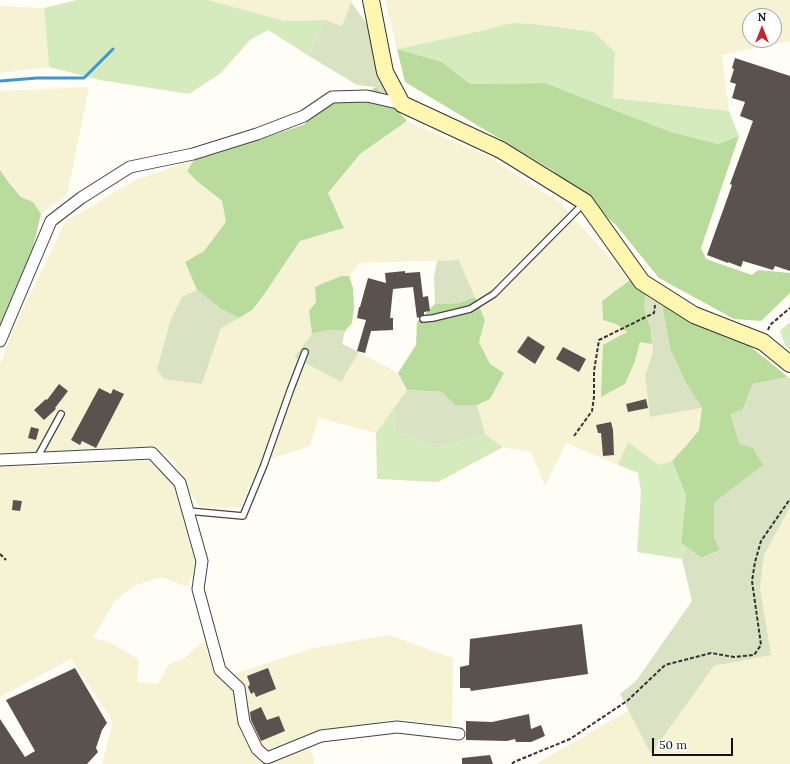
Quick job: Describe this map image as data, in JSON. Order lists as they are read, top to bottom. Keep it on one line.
{"scale_bar":"50 m","north":"top"}
